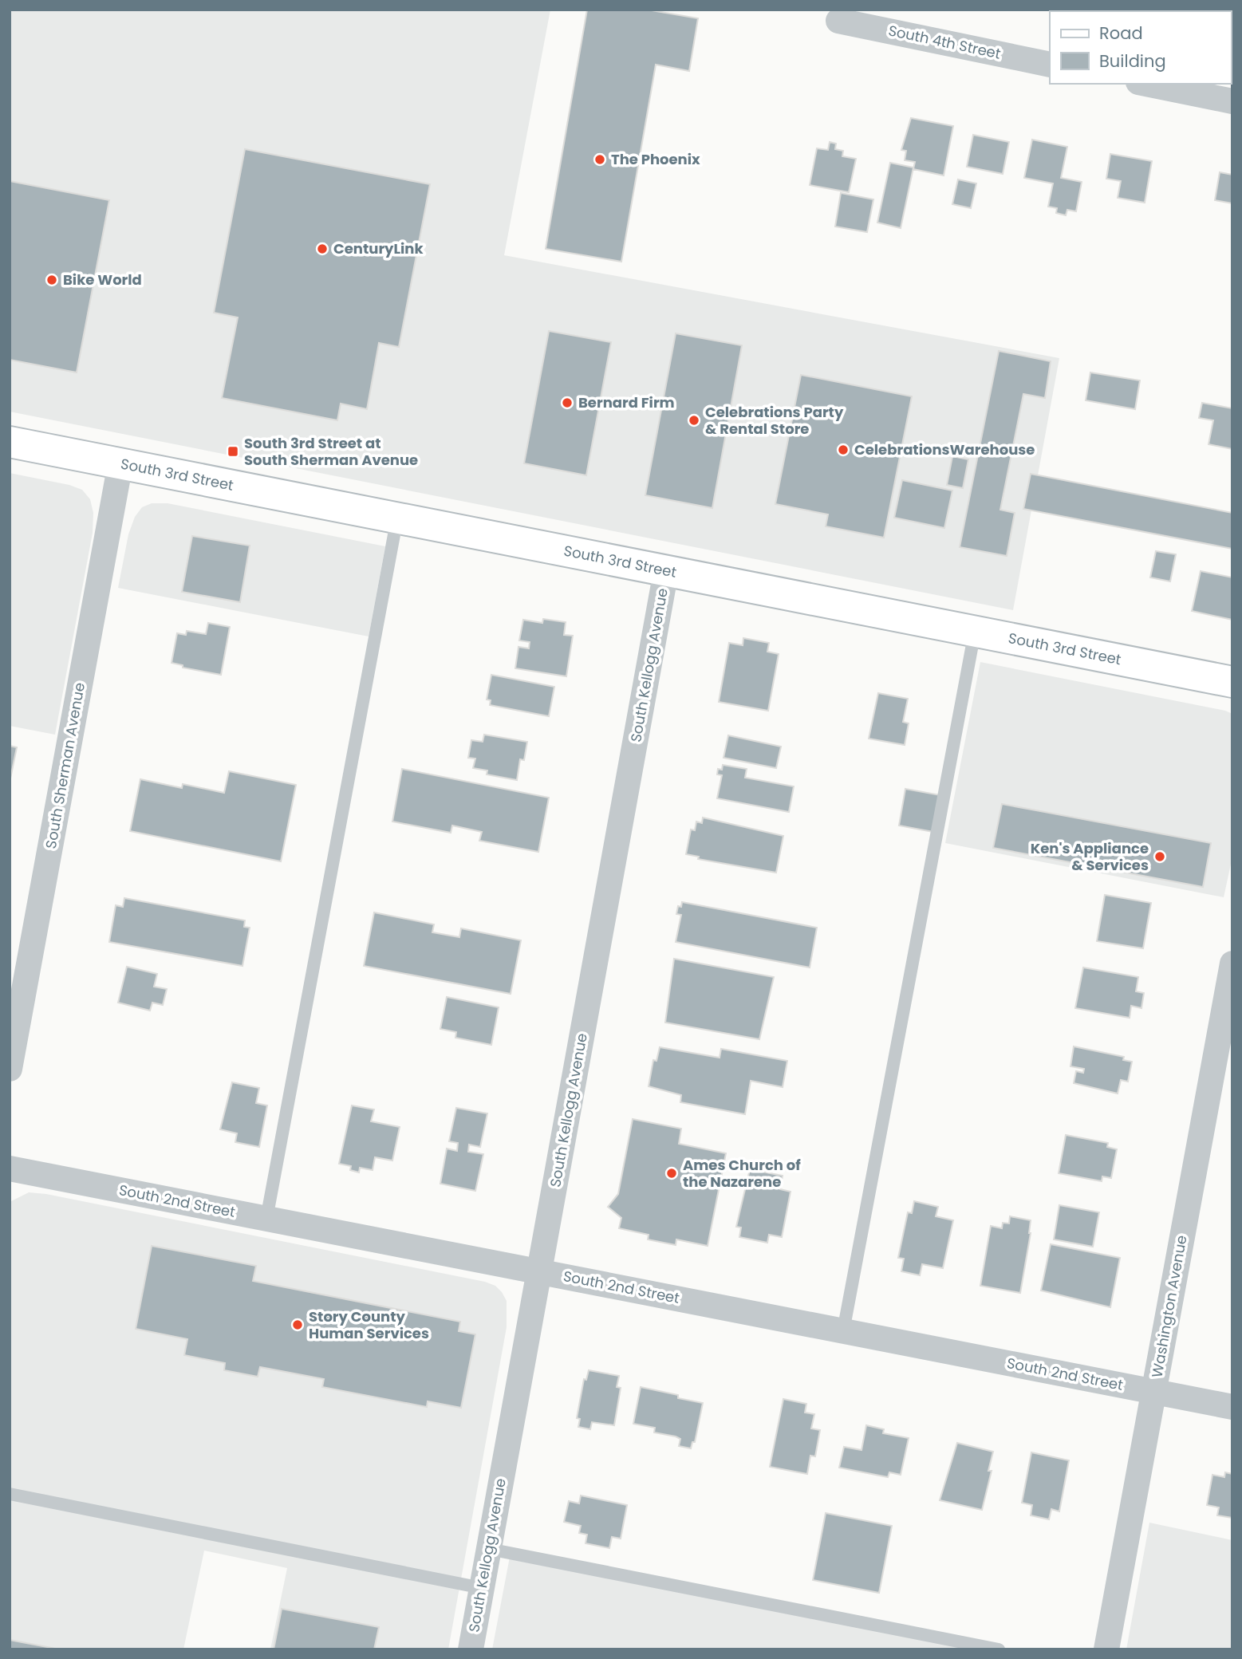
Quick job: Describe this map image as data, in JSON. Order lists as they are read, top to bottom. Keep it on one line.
{"streets":{"main road":["South 3rd Street"],"street":["South 4th Street","South Kellogg Avenue","South Sherman Avenue","South 2nd Street","Washington Avenue"]},"crossings":[["South 3rd Street","South Kellogg Avenue"],["South 3rd Street","South Sherman Avenue"],["South Kellogg Avenue","South 2nd Street"],["South 2nd Street","Washington Avenue"]],"places":{"other":["The Phoenix","CenturyLink","Bike World","Bernard Firm","Celebrations Party & Rental Store","CelebrationsWarehouse","Ken's Appliance & Services","Ames Church of the Nazarene","Story County Human Services"],"transit":["South 3rd Street at South Sherman Avenue"]},"legend":["Road","Building"]}
